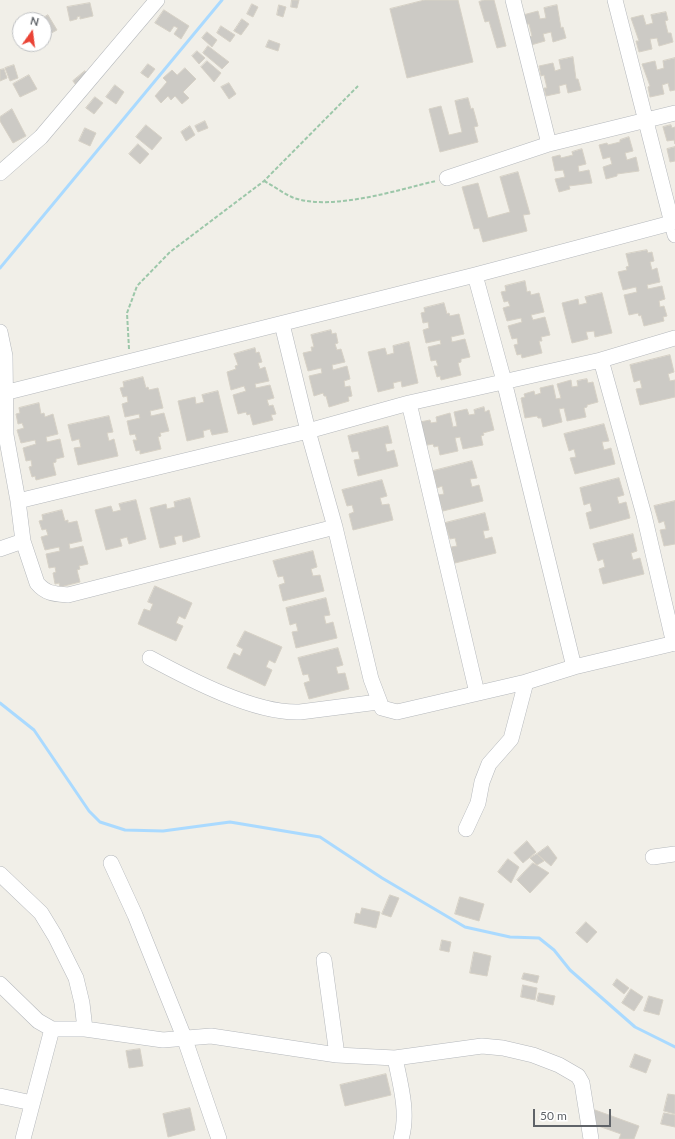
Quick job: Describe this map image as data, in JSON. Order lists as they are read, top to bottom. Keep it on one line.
{"scale_bar":"50 m","north":"top"}
